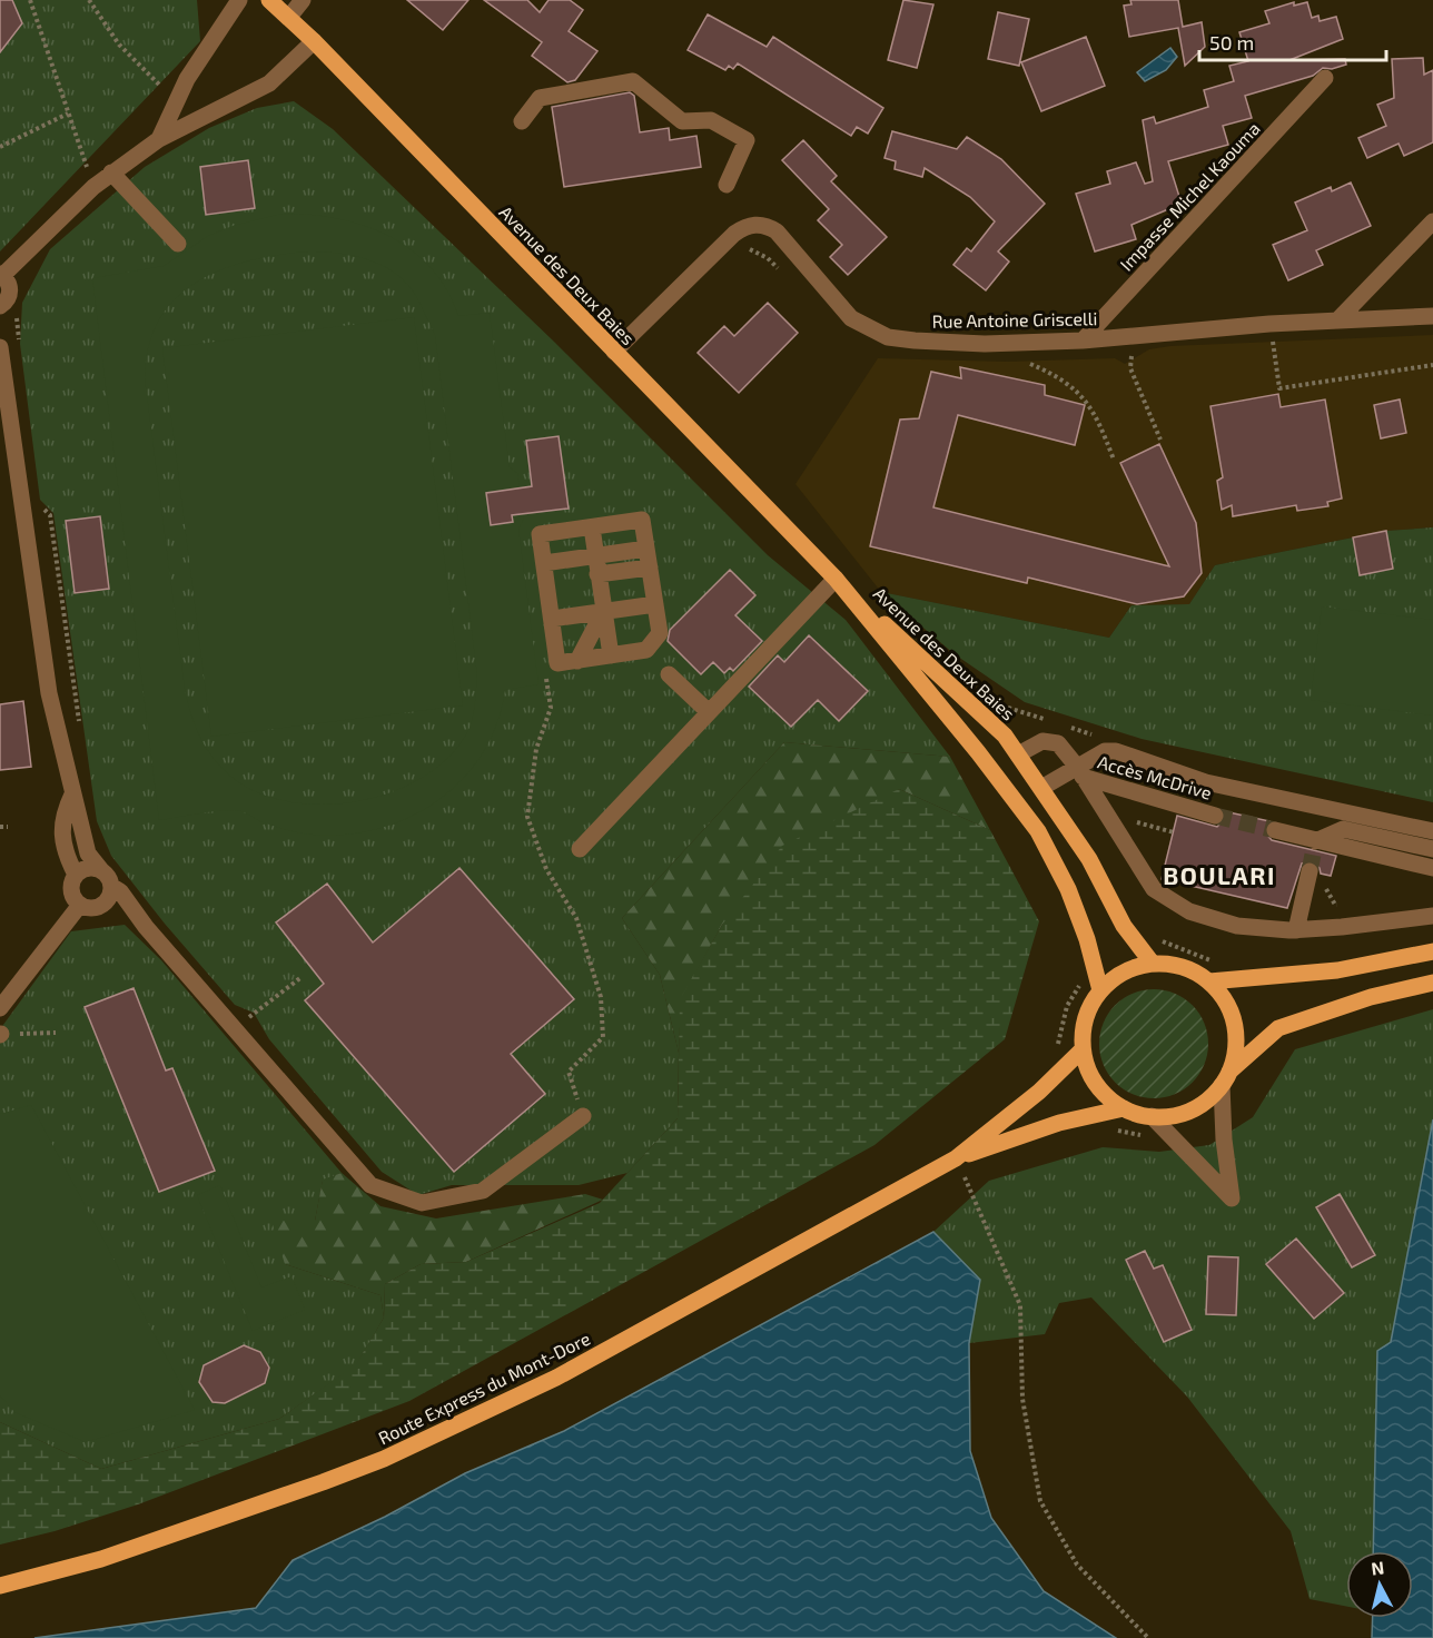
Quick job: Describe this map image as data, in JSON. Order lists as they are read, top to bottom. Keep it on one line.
{"streets":{"main road":["Avenue des Deux Baies","Route Express du Mont-Dore"],"street":["Impasse Michel Kaouma","Rue Antoine Griscelli","Accès McDrive"]},"crossings":[["Impasse Michel Kaouma","Rue Antoine Griscelli"],["Avenue des Deux Baies","Rue Antoine Griscelli"],["Avenue des Deux Baies","Route Express du Mont-Dore"]],"districts":["BOULARI"],"scale_bar":"50 m","north":"top"}
